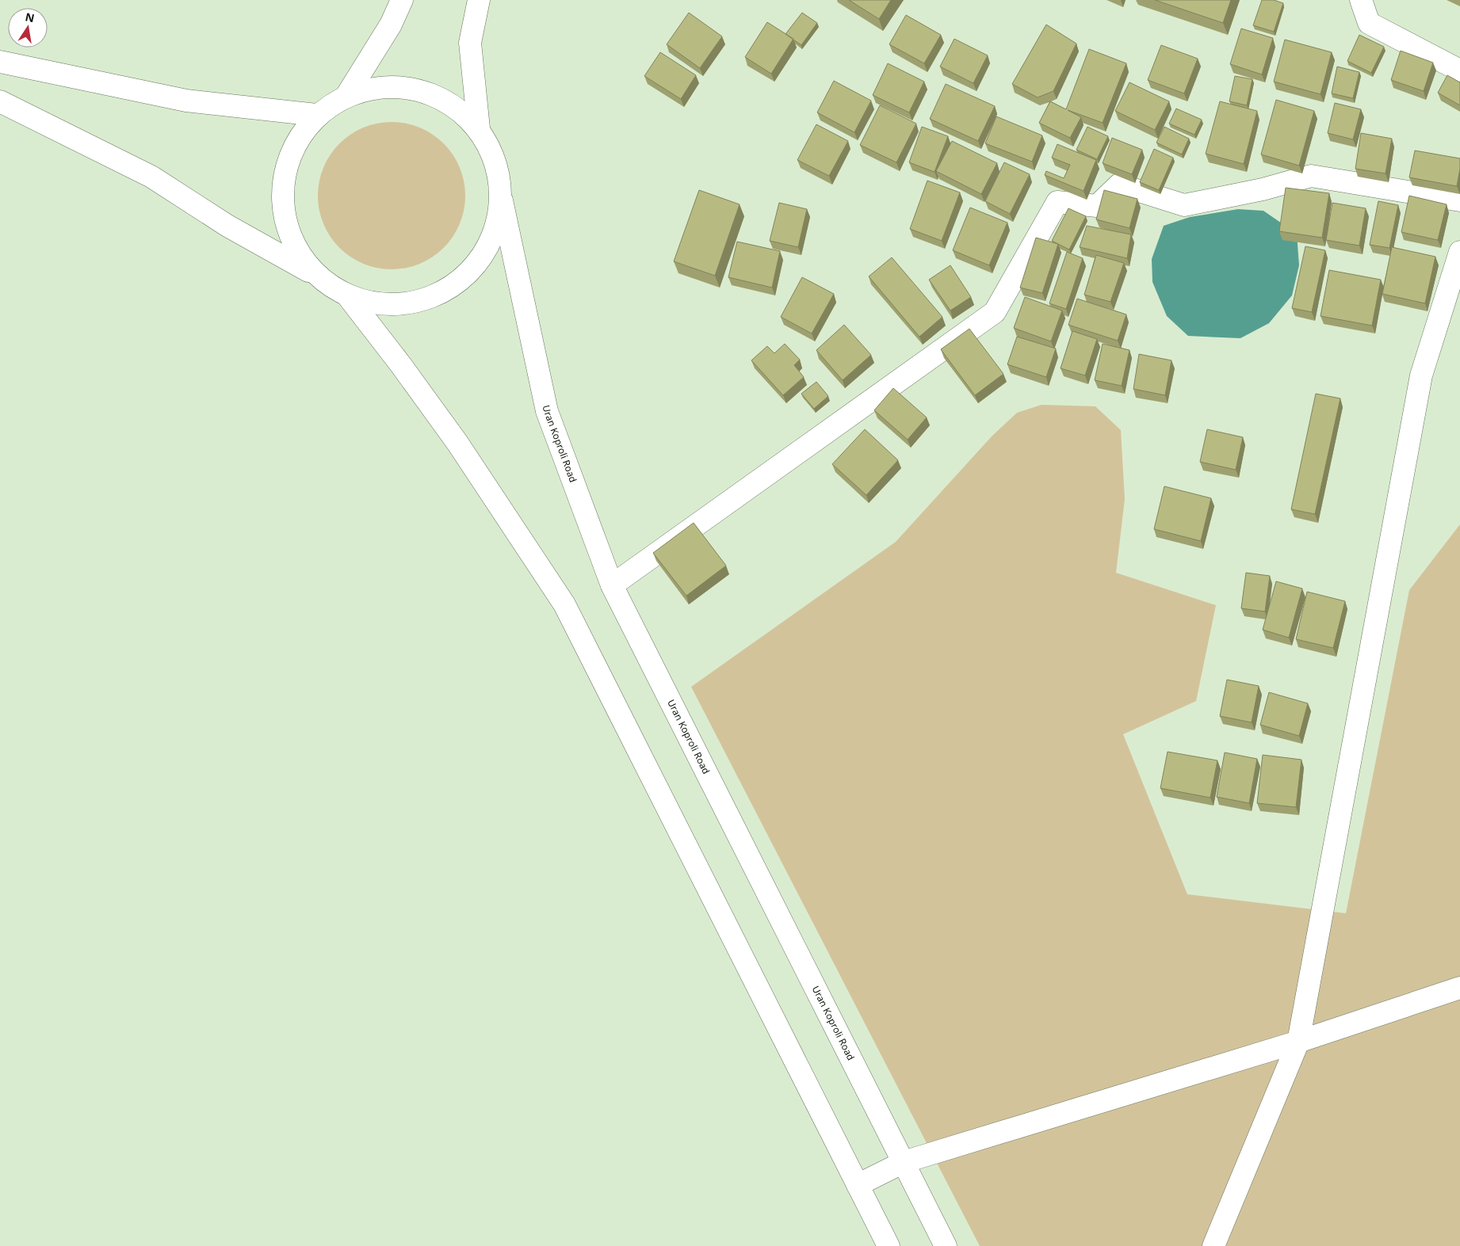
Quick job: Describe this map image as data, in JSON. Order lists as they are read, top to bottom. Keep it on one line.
{"streets":{"main road":["Uran Koproli Road"]},"north":"top"}
